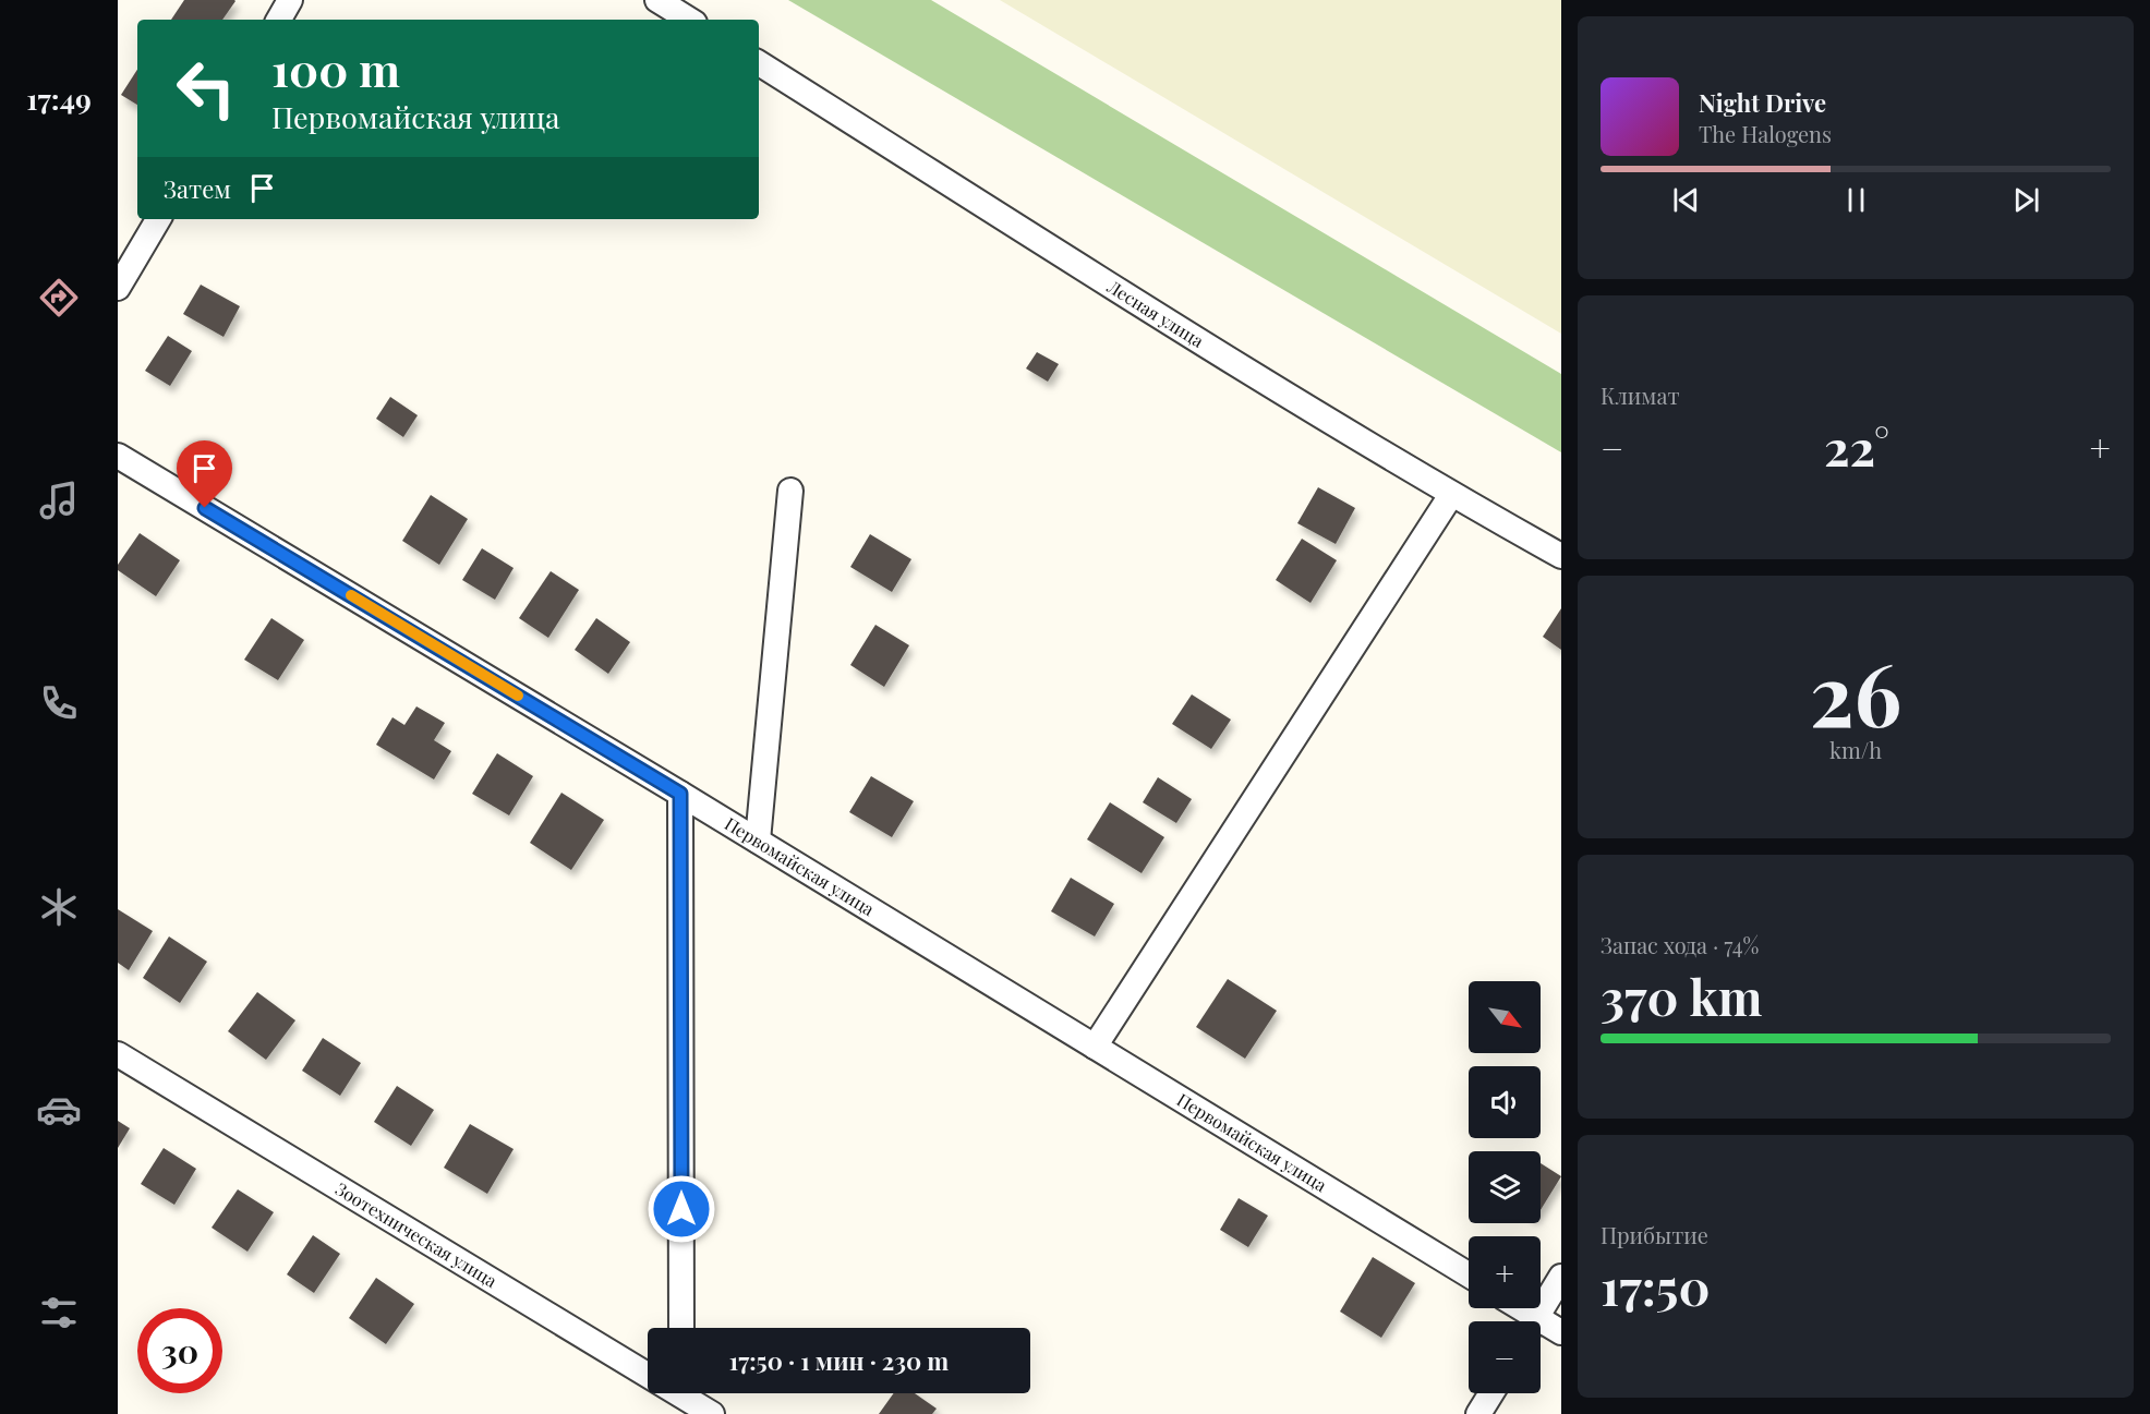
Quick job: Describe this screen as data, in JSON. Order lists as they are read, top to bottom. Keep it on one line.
{"streets":{"street":["Лесная улица","Первомайская улица","Зоотехническая улица"]},"north":"bottom right","page":{"tabs":"17:49","turn":["100 m","Первомайская улица"],"song":["Night Drive","The Halogens"],"then":"Затем","tile":["Климат",["26","km/h"],["Запас хода · 74%","370 km"],["Прибытие","17:50"]],"heat":["−","22°","+"],"map_buttons":["+","−"],"limit":"30","trip":"17:50 · 1 мин · 230 m"}}
